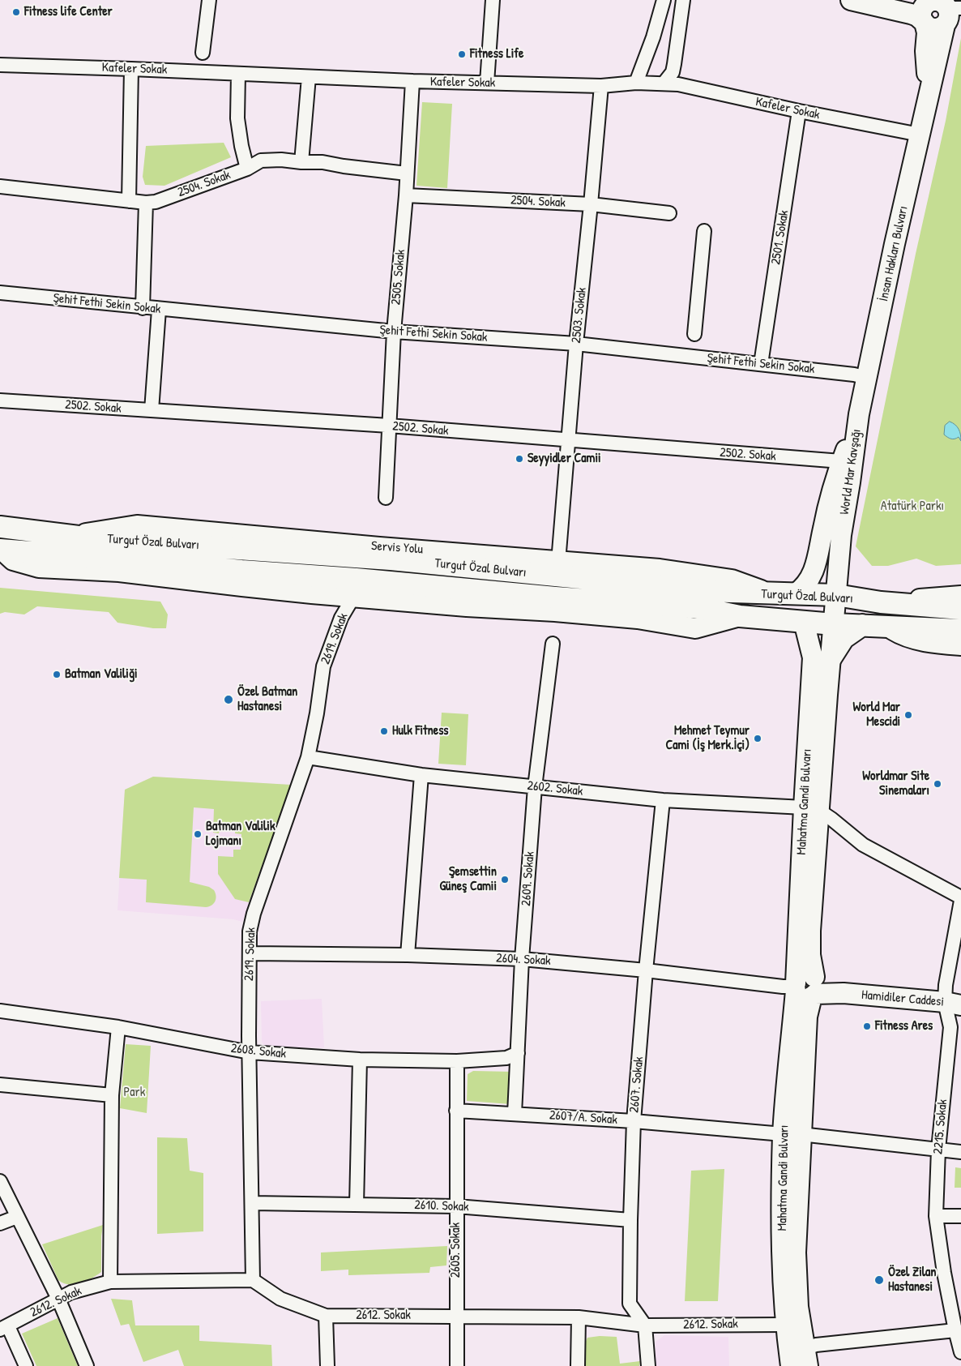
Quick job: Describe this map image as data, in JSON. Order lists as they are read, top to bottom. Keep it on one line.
{"streets":{"main road":["İnsan Hakları Bulvarı","World Mar Kavşağı","Turgut Özal Bulvarı","Mahatma Gandi Bulvarı","Hamidiler Caddesi"],"street":["Kafeler Sokak","2504. Sokak","2501. Sokak","2505. Sokak","Şehit Fethi Sekin Sokak","2503. Sokak","2502. Sokak","2619. Sokak","2602. Sokak","2609. Sokak","2604. Sokak","2608. Sokak","2607. Sokak","2607/A. Sokak","2215. Sokak","2610. Sokak","2605. Sokak","2612. Sokak"]},"crossings":[["Kafeler Sokak","2501. Sokak"],["Kafeler Sokak","İnsan Hakları Bulvarı"],["Kafeler Sokak","2505. Sokak"],["Kafeler Sokak","2503. Sokak"],["2504. Sokak","2505. Sokak"],["2504. Sokak","2503. Sokak"],["2501. Sokak","Şehit Fethi Sekin Sokak"],["İnsan Hakları Bulvarı","Şehit Fethi Sekin Sokak"],["İnsan Hakları Bulvarı","World Mar Kavşağı"],["2505. Sokak","Şehit Fethi Sekin Sokak"],["2505. Sokak","2502. Sokak"],["Şehit Fethi Sekin Sokak","2503. Sokak"],["2503. Sokak","2502. Sokak"],["2503. Sokak","Turgut Özal Bulvarı"],["2502. Sokak","World Mar Kavşağı"],["World Mar Kavşağı","Turgut Özal Bulvarı"],["World Mar Kavşağı","Mahatma Gandi Bulvarı"],["Turgut Özal Bulvarı","Mahatma Gandi Bulvarı"],["2619. Sokak","2602. Sokak"],["2619. Sokak","2604. Sokak"],["2619. Sokak","2608. Sokak"],["2619. Sokak","2610. Sokak"],["2619. Sokak","2612. Sokak"],["2602. Sokak","Mahatma Gandi Bulvarı"],["2602. Sokak","2609. Sokak"],["2602. Sokak","2607. Sokak"],["Mahatma Gandi Bulvarı","2604. Sokak"],["Mahatma Gandi Bulvarı","Hamidiler Caddesi"],["Mahatma Gandi Bulvarı","2607/A. Sokak"],["Mahatma Gandi Bulvarı","2612. Sokak"],["2609. Sokak","2604. Sokak"],["2609. Sokak","2608. Sokak"],["2609. Sokak","2607/A. Sokak"],["2604. Sokak","Hamidiler Caddesi"],["2604. Sokak","2607. Sokak"],["Hamidiler Caddesi","2215. Sokak"],["2608. Sokak","2605. Sokak"],["2607. Sokak","2607/A. Sokak"],["2607. Sokak","2610. Sokak"],["2607. Sokak","2612. Sokak"],["2607/A. Sokak","2215. Sokak"],["2607/A. Sokak","2605. Sokak"],["2610. Sokak","2605. Sokak"],["2605. Sokak","2612. Sokak"]],"parks":["Atatürk Parkı","Park"],"places":["Fitness life Center","Fitness Life","Seyyidler Camii","Batman Valiliği","Özel Batman Hastanesi","World Mar Mescidi","Hulk Fitness","Mehmet Teymur Cami (İş Merk.İçi)","Worldmar Site Sinemaları","Batman Valilik Lojmanı","Şemsettin Güneş Camii","Fitness Ares","Özel Zilan Hastanesi"]}
